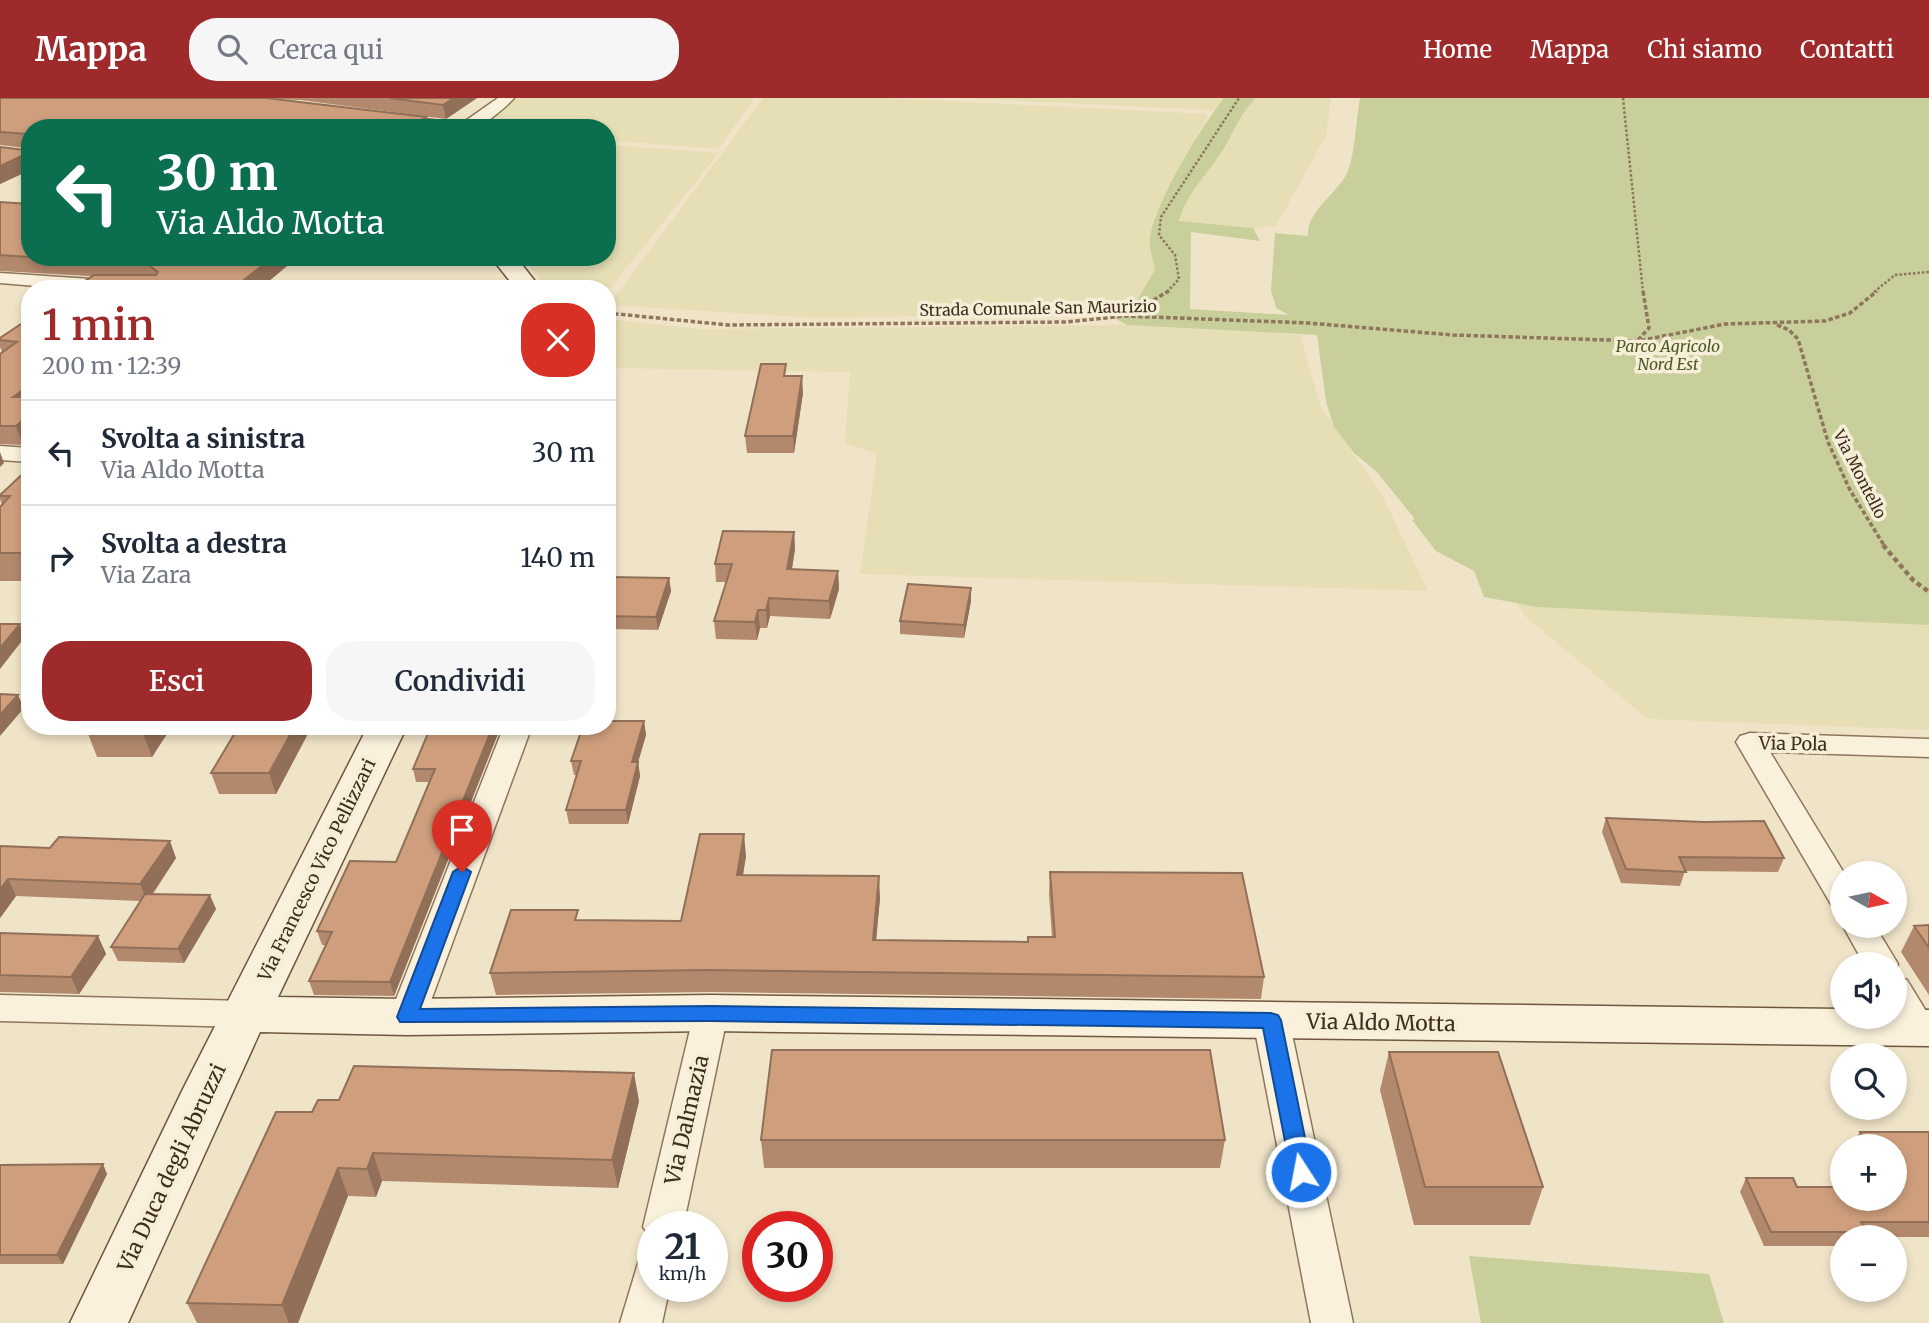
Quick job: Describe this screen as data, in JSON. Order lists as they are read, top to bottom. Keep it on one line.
{"streets":{"street":["Via Pola","Via Francesco Vico Pellizzari","Via Aldo Motta","Via Dalmazia","Via Duca degli Abruzzi"],"path":["Strada Comunale San Maurizio","Via Montello"]},"crossings":[["Strada Comunale San Maurizio","Via Montello"],["Via Francesco Vico Pellizzari","Via Aldo Motta"],["Via Francesco Vico Pellizzari","Via Duca degli Abruzzi"],["Via Aldo Motta","Via Dalmazia"],["Via Aldo Motta","Via Duca degli Abruzzi"]],"parks":["Parco Agricolo Nord Est"],"north":"right","page":{"header":"Mappa","search":"Cerca qui","nav":["Home","Mappa","Chi siamo","Contatti"],"turn":["30 m","Via Aldo Motta"],"heading":["1 min","200 m · 12:39"],"list":[{"name":"Svolta a sinistra","note":"Via Aldo Motta","value":"30 m"},{"name":"Svolta a destra","note":"Via Zara","value":"140 m"}],"buttons":["Esci","Condividi"],"map_buttons":["+","−"],"speed":"21 km/h","limit":"30"}}
